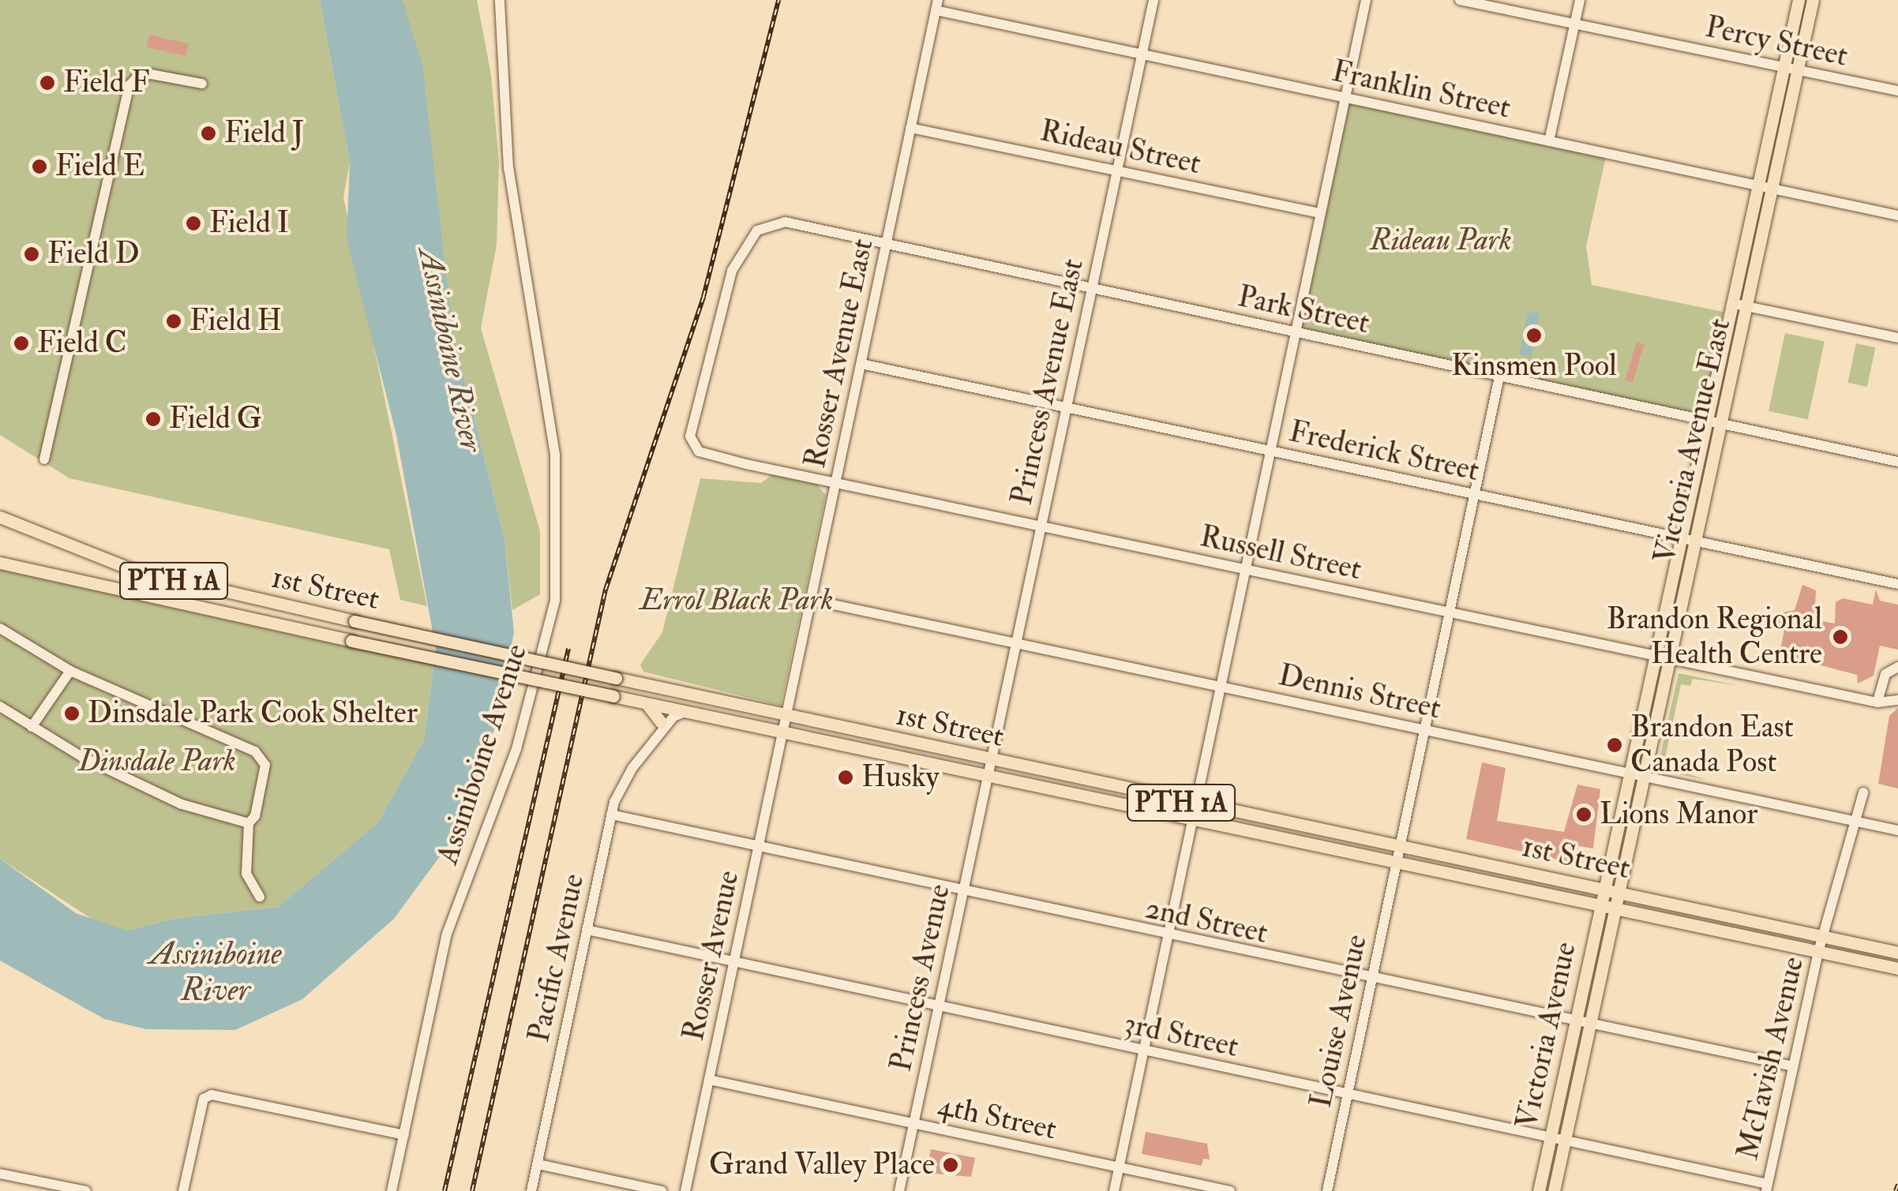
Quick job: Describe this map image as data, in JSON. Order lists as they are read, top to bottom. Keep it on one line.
{"streets":{"main road":["Victoria Avenue East","PTH 1A","1st Street","Victoria Avenue"],"street":["Percy Street","Franklin Street","Rideau Street","Park Street","Rosser Avenue East","Princess Avenue East","Frederick Street","Russell Street","Dennis Street","Assiniboine Avenue","2nd Street","Rosser Avenue","Pacific Avenue","Princess Avenue","Louise Avenue","3rd Street","McTavish Avenue","4th Street"]},"crossings":[["Percy Street","Victoria Avenue East"],["Franklin Street","Rosser Avenue East"],["Franklin Street","Princess Avenue East"],["Franklin Street","Victoria Avenue East"],["Rideau Street","Rosser Avenue East"],["Rideau Street","Princess Avenue East"],["Park Street","Rosser Avenue East"],["Park Street","Princess Avenue East"],["Park Street","Victoria Avenue East"],["Park Street","Russell Street"],["Park Street","Louise Avenue"],["Rosser Avenue East","Frederick Street"],["Rosser Avenue East","Russell Street"],["Rosser Avenue East","1st Street"],["Rosser Avenue East","Dennis Street"],["Rosser Avenue East","Rosser Avenue"],["Princess Avenue East","Frederick Street"],["Princess Avenue East","Russell Street"],["Princess Avenue East","1st Street"],["Princess Avenue East","Dennis Street"],["Princess Avenue East","Princess Avenue"],["Victoria Avenue East","Frederick Street"],["Victoria Avenue East","Russell Street"],["Victoria Avenue East","1st Street"],["Victoria Avenue East","Dennis Street"],["Victoria Avenue East","Victoria Avenue"],["Frederick Street","Louise Avenue"],["Russell Street","Louise Avenue"],["1st Street","Rosser Avenue"],["1st Street","Pacific Avenue"],["1st Street","Princess Avenue"],["1st Street","Louise Avenue"],["1st Street","Victoria Avenue"],["1st Street","McTavish Avenue"],["Dennis Street","Louise Avenue"],["Dennis Street","McTavish Avenue"],["2nd Street","Rosser Avenue"],["2nd Street","Pacific Avenue"],["2nd Street","Princess Avenue"],["2nd Street","Louise Avenue"],["2nd Street","Victoria Avenue"],["2nd Street","McTavish Avenue"],["Rosser Avenue","3rd Street"],["Rosser Avenue","4th Street"],["Pacific Avenue","3rd Street"],["Princess Avenue","3rd Street"],["Princess Avenue","4th Street"],["Louise Avenue","3rd Street"],["3rd Street","Victoria Avenue"],["3rd Street","McTavish Avenue"]],"water":["Assiniboine River"],"parks":["Rideau Park","Errol Black Park","Dinsdale Park"],"places":["Field F","Field J","Field E","Field I","Field D","Field H","Kinsmen Pool","Field C","Field G","Brandon Regional Health Centre","Dinsdale Park Cook Shelter","Brandon East Canada Post","Husky","Lions Manor","Grand Valley Place"]}
